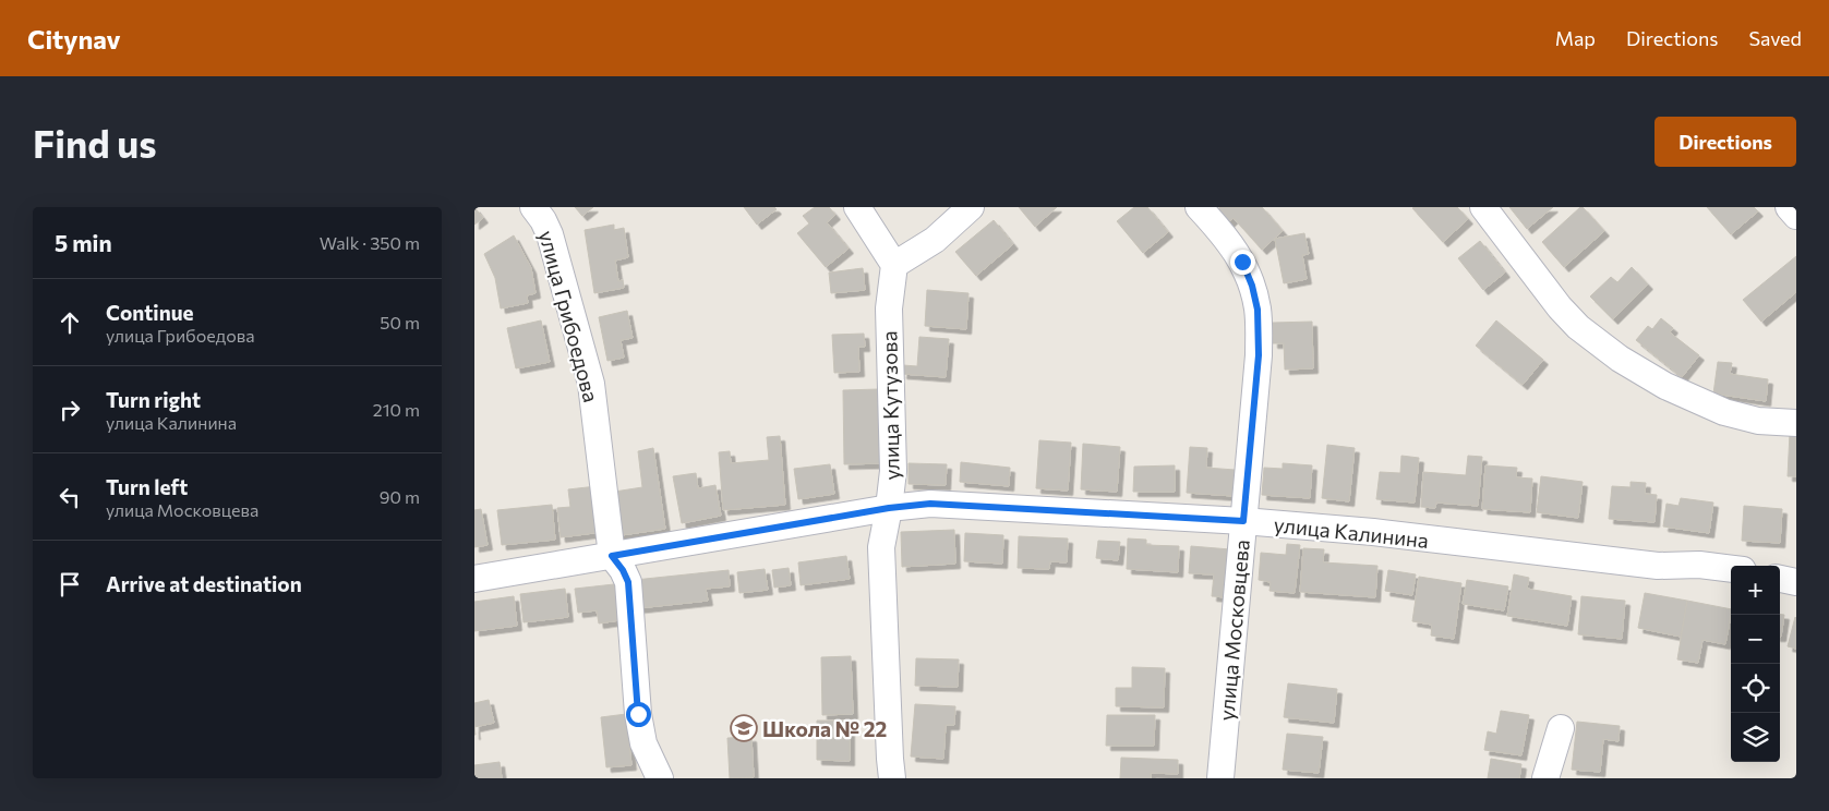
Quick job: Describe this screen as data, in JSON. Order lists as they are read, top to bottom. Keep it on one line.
{"streets":{"street":["улица Грибоедова","улица Кутузова","улица Калинина","улица Московцева"]},"crossings":[["улица Грибоедова","улица Калинина"],["улица Кутузова","улица Калинина"],["улица Калинина","улица Московцева"]],"places":{"school or university":["Школа № 22"]},"page":{"header":"Citynav","nav":["Map","Directions","Saved"],"buttons":"Directions","title":"Find us","heading":["5 min","Walk · 350 m"],"list":[["Continue","улица Грибоедова","50 m"],["Turn right","улица Калинина","210 m"],["Turn left","улица Московцева","90 m"],"Arrive at destination"],"map_buttons":["+","−"]}}
